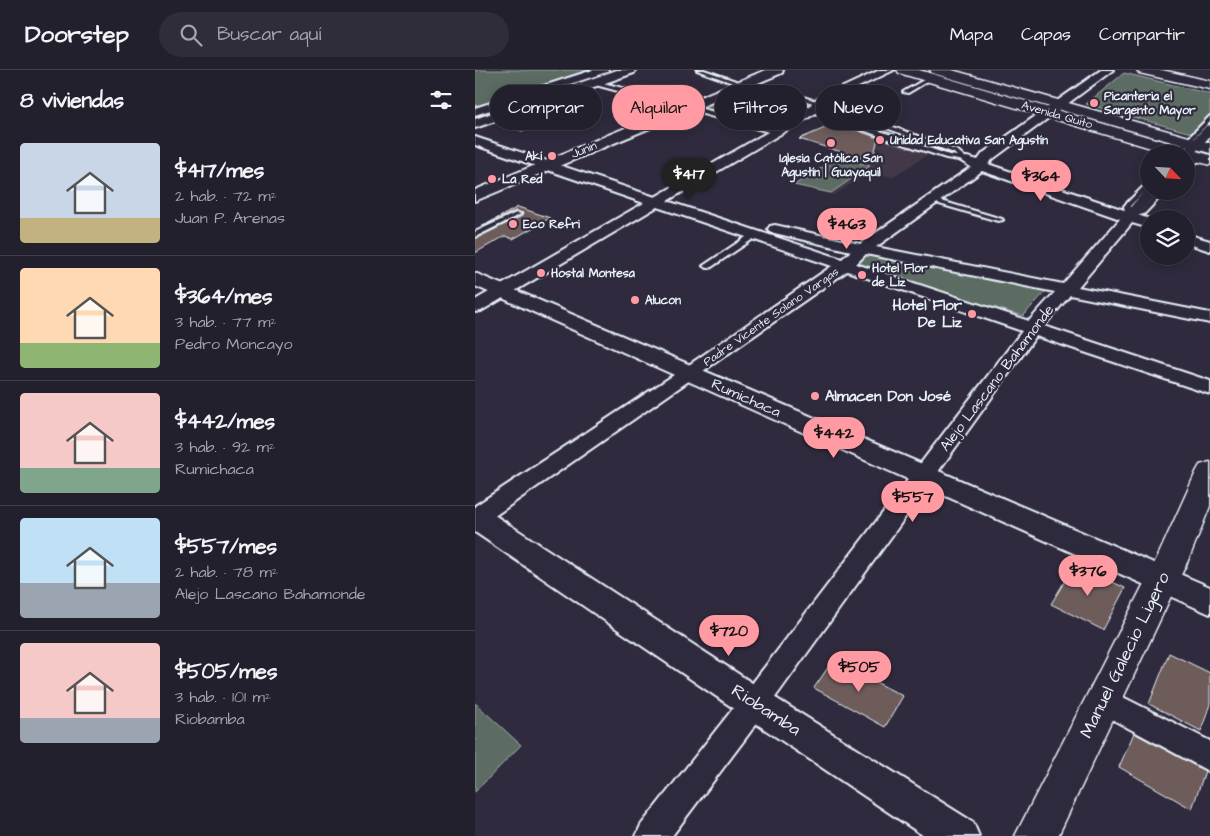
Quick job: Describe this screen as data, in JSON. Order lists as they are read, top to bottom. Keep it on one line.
{"streets":{"main road":["Avenida Quito","Manuel Galecio Ligero"],"street":["Junín","Padre Vicente Solano Vargas","Alejo Lascano Bahamonde","Rumichaca","Riobamba"]},"crossings":[["Avenida Quito","Padre Vicente Solano Vargas"],["Padre Vicente Solano Vargas","Rumichaca"],["Padre Vicente Solano Vargas","Riobamba"],["Alejo Lascano Bahamonde","Rumichaca"],["Alejo Lascano Bahamonde","Riobamba"],["Rumichaca","Manuel Galecio Ligero"]],"places":["Picanteria el Sargento Mayor","Unidad Educativa San Agustín","Iglesia Católica San Agustín | Guayaquil","Akí","La Red","Eco Refri","Hostal Montesa","Hotel Flor de Liz","Alucon","Hotel Flor De Liz","Almacen Don José"],"north":"bottom right","page":{"header":"Doorstep","search":"Buscar aquí","nav":["Mapa","Capas","Compartir"],"heading":"8 viviendas","chip":["Comprar","Alquilar","Filtros","Nuevo"],"list":[{"name":"$417/mes","note":"2 hab. · 72 m² · Juan P. Arenas"},{"name":"$364/mes","note":"3 hab. · 77 m² · Pedro Moncayo"},{"name":"$442/mes","note":"3 hab. · 92 m² · Rumichaca"},{"name":"$557/mes","note":"2 hab. · 78 m² · Alejo Lascano Bahamonde"},{"name":"$505/mes","note":"3 hab. · 101 m² · Riobamba"}],"price":["$417","$364","$463","$442","$557","$376","$720","$505"]}}
